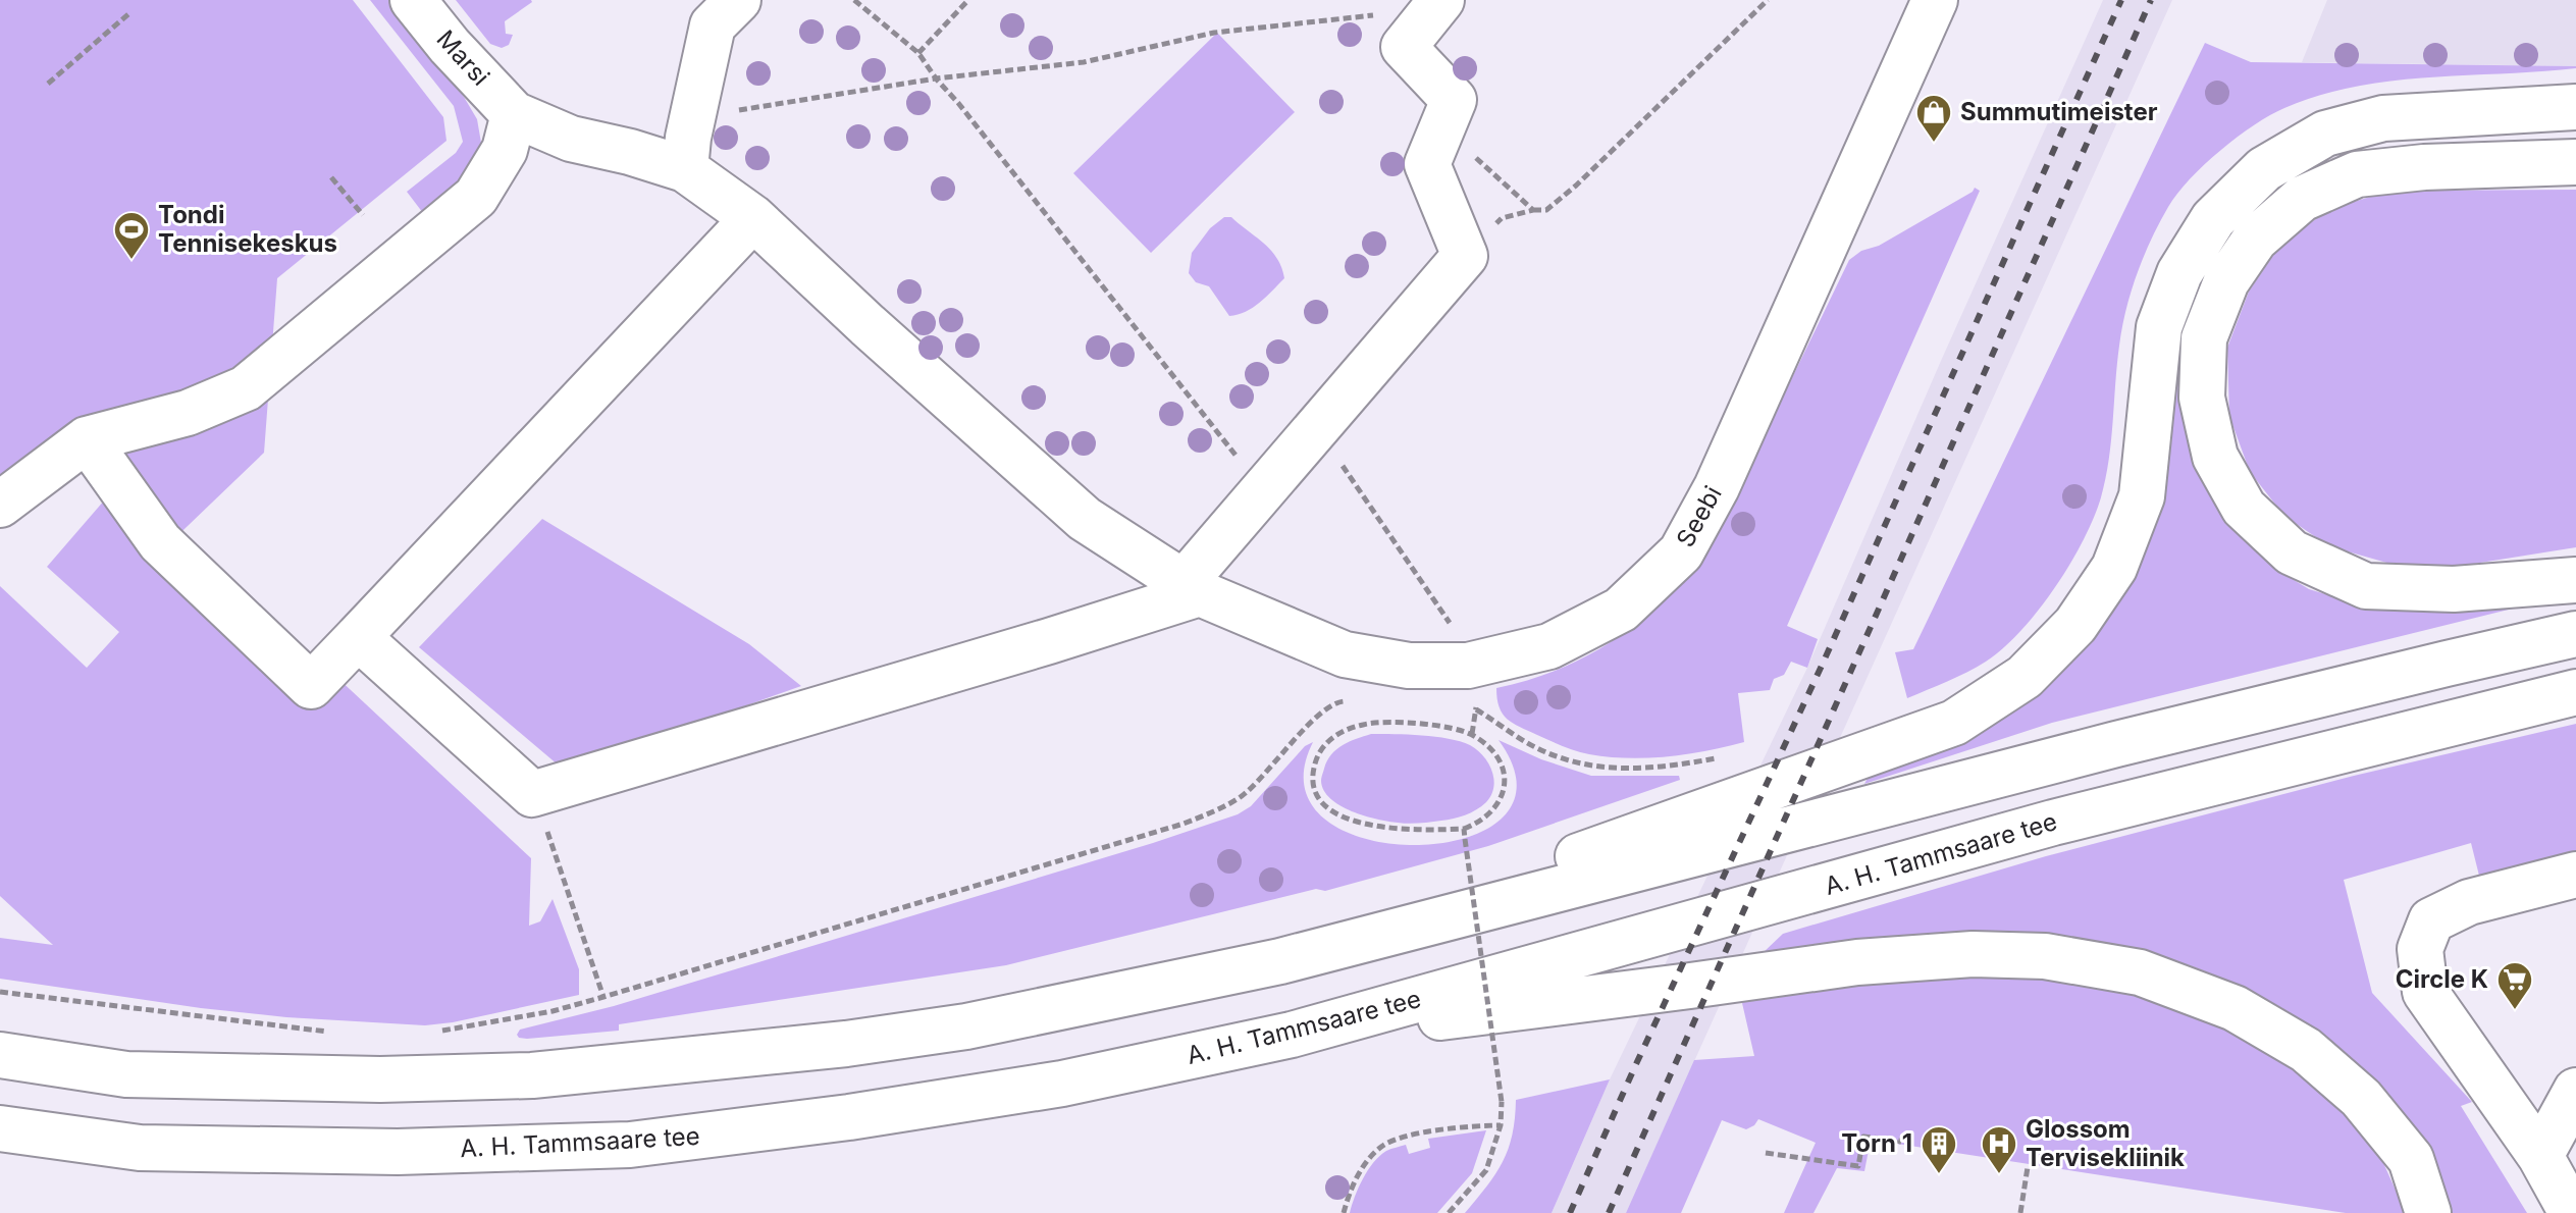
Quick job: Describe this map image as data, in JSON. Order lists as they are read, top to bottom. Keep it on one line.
{"streets":{"main road":["Marsi","Seebi","A. H. Tammsaare tee"]},"crossings":[["Marsi","Seebi"]],"places":{"shop":["Summutimeister"],"sports":["Tondi Tennisekeskus"],"supermarket":["Circle K"],"building":["Torn 1"],"hospital":["Glossom Tervisekliinik"]}}
